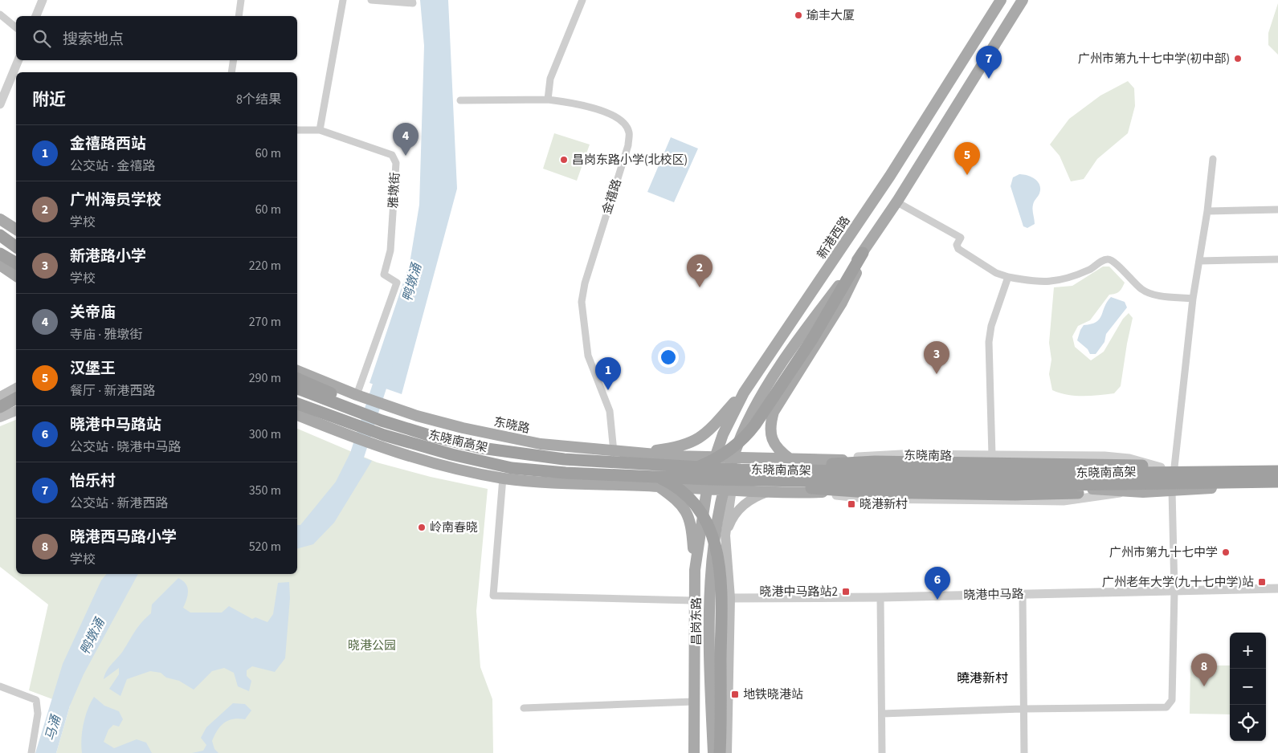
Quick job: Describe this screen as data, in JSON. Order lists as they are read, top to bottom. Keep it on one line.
{"streets":{"highway":["东晓南高架"],"main road":["新港西路","东晓路","东晓南路","昌岗东路"],"street":["雅墩街","金禧路","晓港中马路"]},"crossings":[["雅墩街","东晓路"],["金禧路","东晓路"],["新港西路","东晓路"],["新港西路","昌岗东路"],["东晓路","东晓南高架"],["东晓路","东晓南路"],["东晓南高架","东晓南路"],["晓港中马路","昌岗东路"]],"districts":["曉港新村"],"water":["鸭墩涌","马涌"],"parks":["晓港公园"],"places":{"other":["瑜丰大厦","广州市第九十七中学(初中部)","昌岗东路小学(北校区)","岭南春晓","广州市第九十七中学"],"transit":["晓港新村","广州老年大学(九十七中学)站","晓港中马路站2","地铁晓港站"]},"page":{"search":"搜索地点","pins":["7","4","5","2","3","1","6","8"],"heading":["附近","8个结果"],"list":[{"mark":"1","name":"金禧路西站","note":"公交站 · 金禧路","value":"60 m"},{"mark":"2","name":"广州海员学校","note":"学校","value":"60 m"},{"mark":"3","name":"新港路小学","note":"学校","value":"220 m"},{"mark":"4","name":"关帝庙","note":"寺庙 · 雅墩街","value":"270 m"},{"mark":"5","name":"汉堡王","note":"餐厅 · 新港西路","value":"290 m"},{"mark":"6","name":"晓港中马路站","note":"公交站 · 晓港中马路","value":"300 m"},{"mark":"7","name":"怡乐村","note":"公交站 · 新港西路","value":"350 m"},{"mark":"8","name":"晓港西马路小学","note":"学校","value":"520 m"}],"map_buttons":["+","−"]}}
